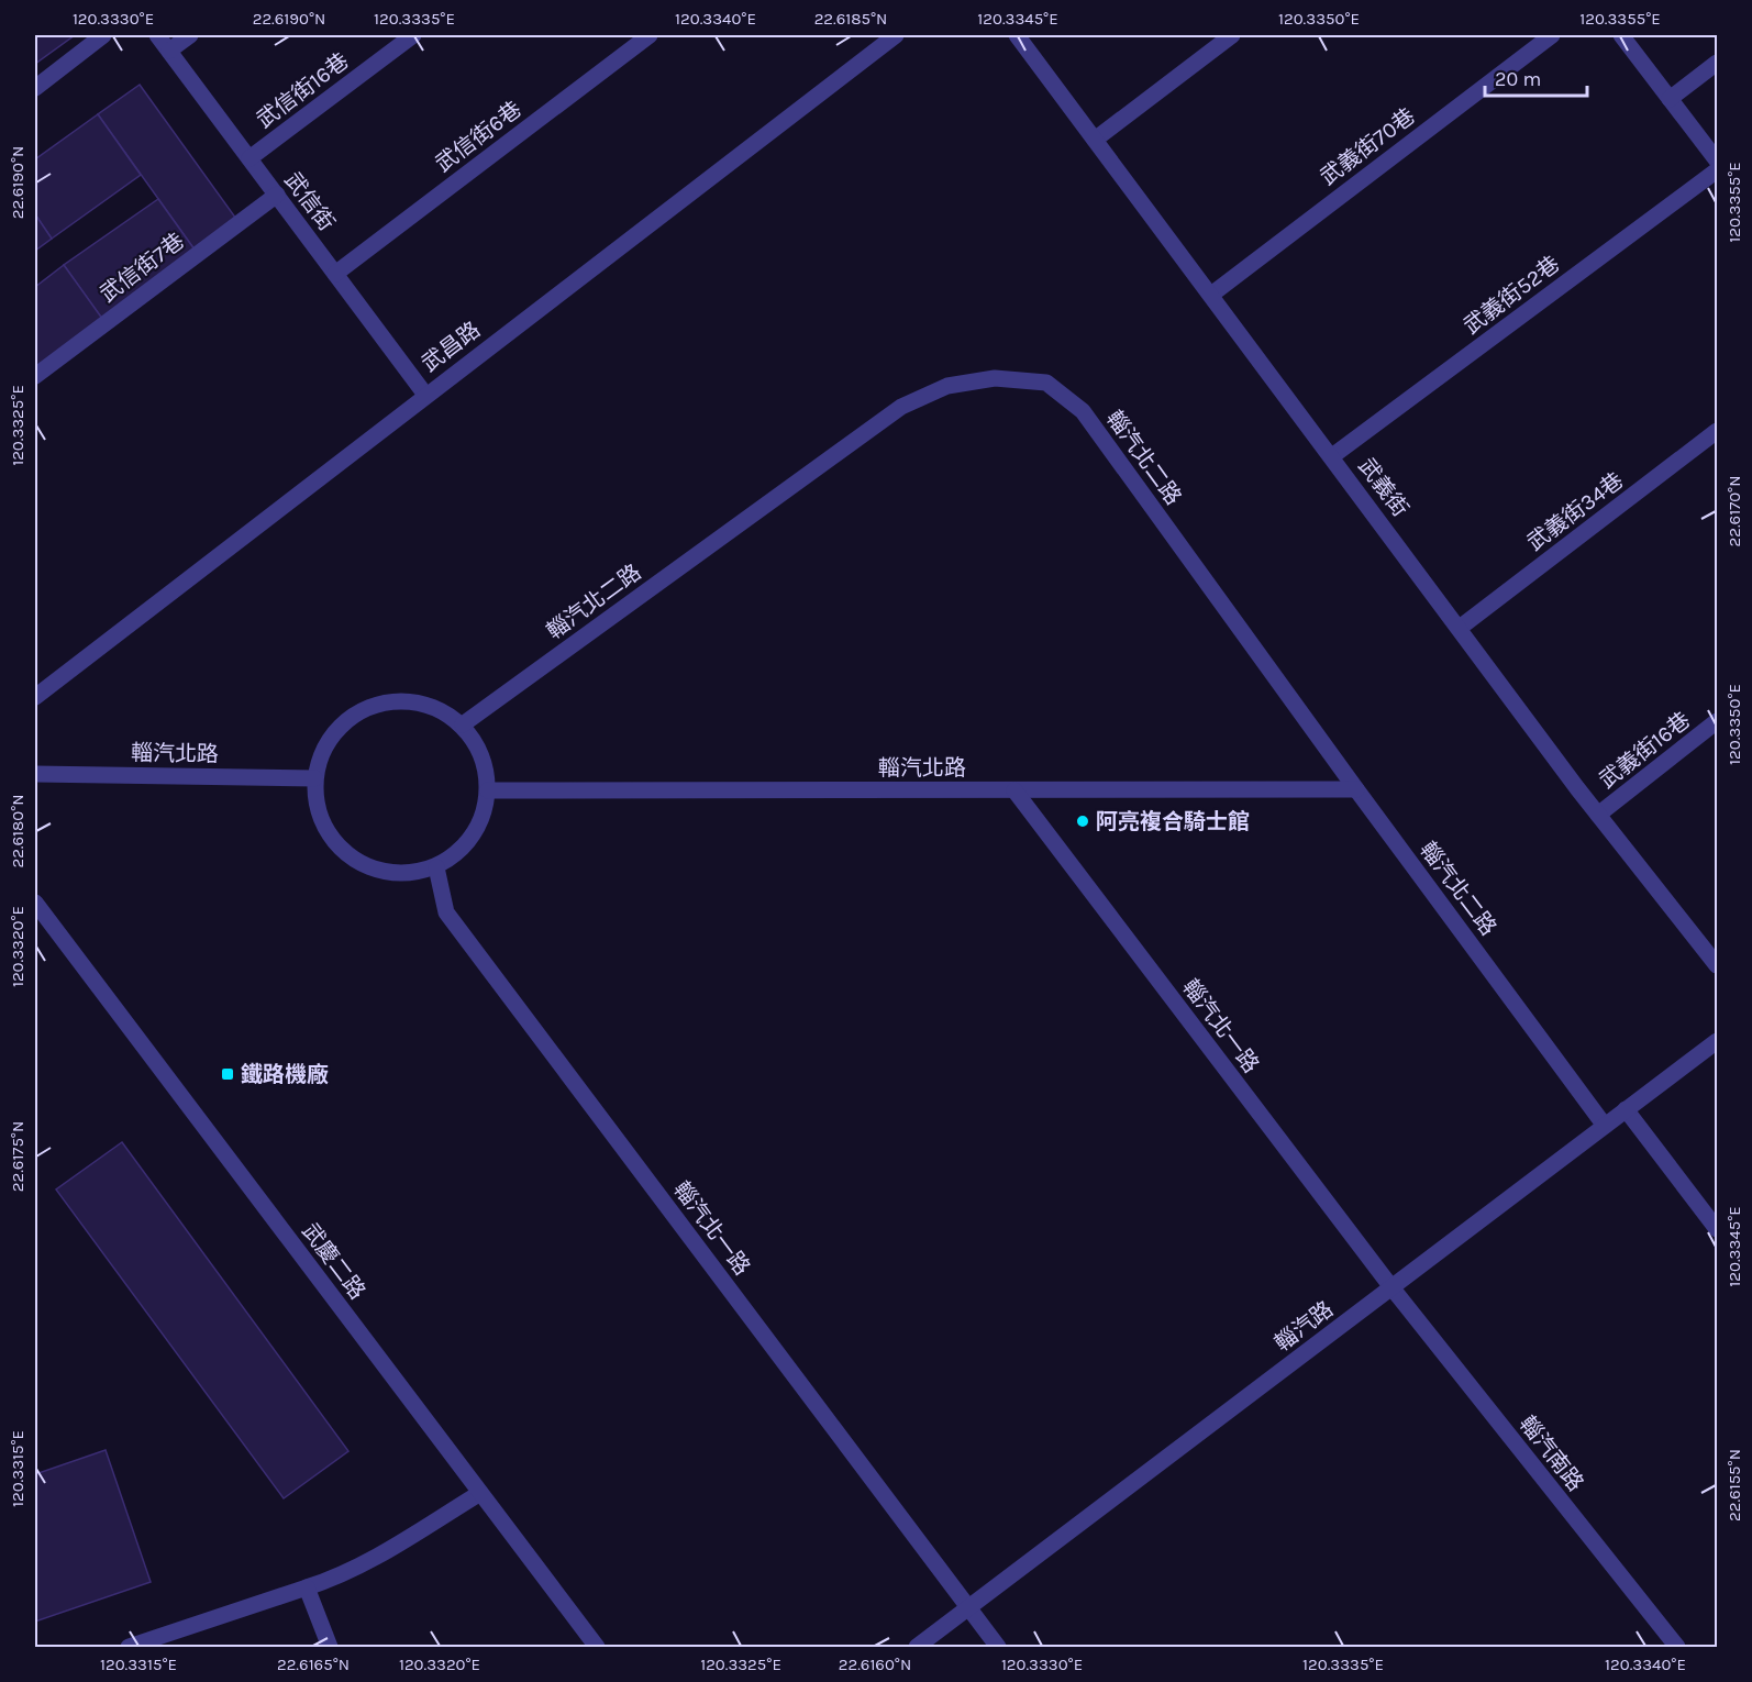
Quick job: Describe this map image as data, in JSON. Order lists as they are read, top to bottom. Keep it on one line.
{"streets":{"street":["武信街16巷","武信街6巷","武義街70巷","武信街","武信街7巷","武義街52巷","武昌路","輜汽北二路","武義街","武義街34巷","武義街16巷","輜汽北路","輜汽北一路","武慶二路","輜汽路","輜汽南路"]},"crossings":[["武信街16巷","武信街"],["武信街6巷","武信街"],["武義街70巷","武義街"],["武信街","武信街7巷"],["武信街","武昌路"],["武義街52巷","武義街"],["輜汽北二路","輜汽北路"],["輜汽北二路","輜汽北一路"],["輜汽北二路","輜汽路"],["武義街","武義街34巷"],["武義街","武義街16巷"],["輜汽北路","輜汽北一路"],["輜汽北一路","輜汽路"],["輜汽北一路","輜汽南路"],["輜汽路","輜汽南路"]],"places":{"other":["阿亮複合騎士館"],"transit":["鐵路機廠"]},"scale_bar":"20 m","coordinates":["120.3330°E","22.6190°N","120.3335°E","120.3340°E","22.6185°N","120.3345°E","120.3350°E","120.3355°E","120.3325°E","22.6170°N","22.6180°N","120.3320°E","22.6175°N","120.3315°E","22.6155°N","22.6165°N","22.6160°N"]}
